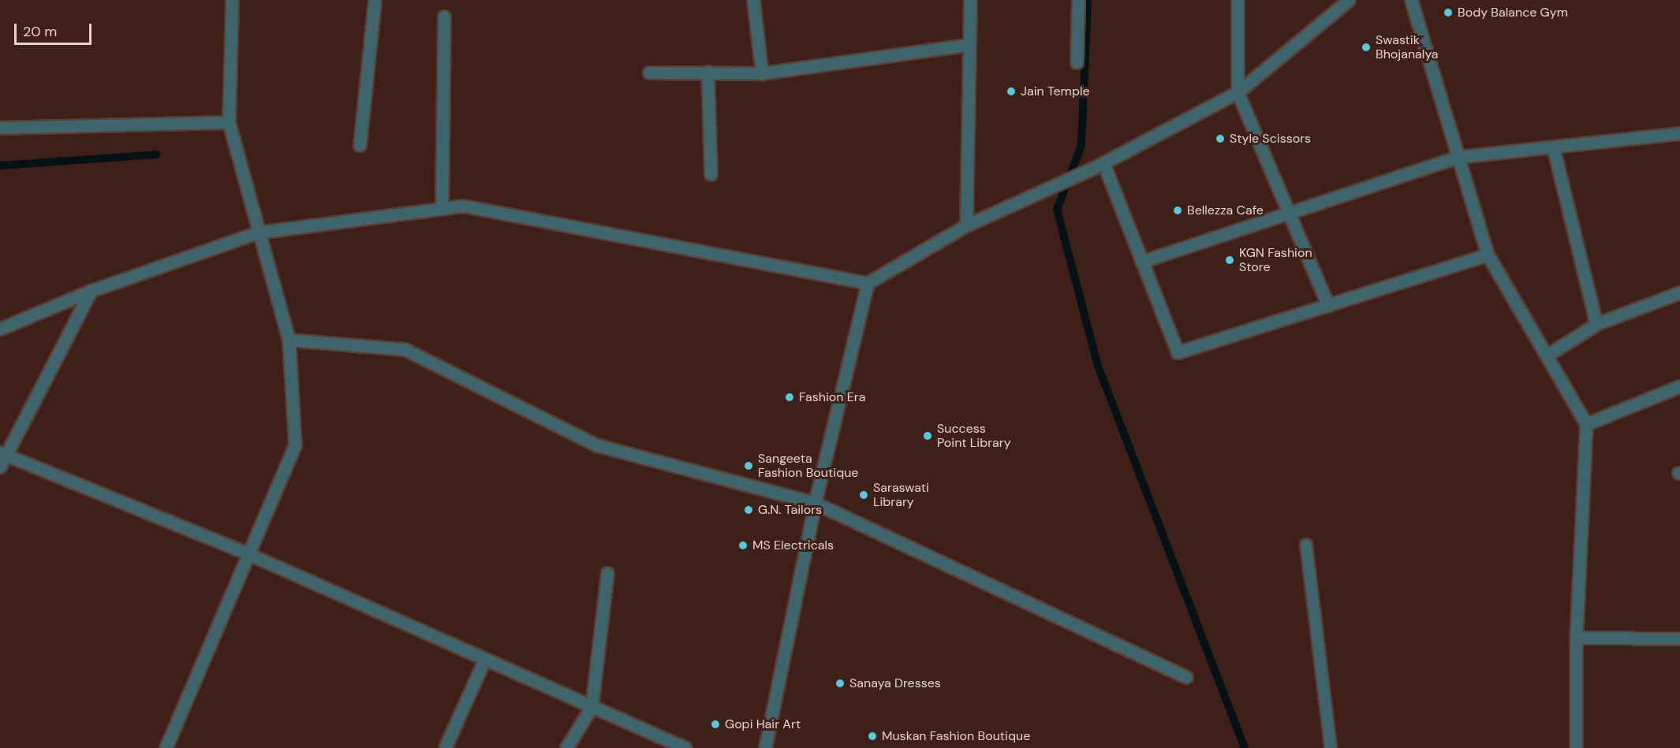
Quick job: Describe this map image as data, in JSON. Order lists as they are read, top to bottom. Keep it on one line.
{"places":["Body Balance Gym","Swastik Bhojanalya","Jain Temple","Style Scissors","Bellezza Cafe","KGN Fashion Store","Fashion Era","Success Point Library","Sangeeta Fashion Boutique","Saraswati Library","G.N. Tailors","MS Electricals","Sanaya Dresses","Gopi Hair Art","Muskan Fashion Boutique"],"scale_bar":"20 m"}
